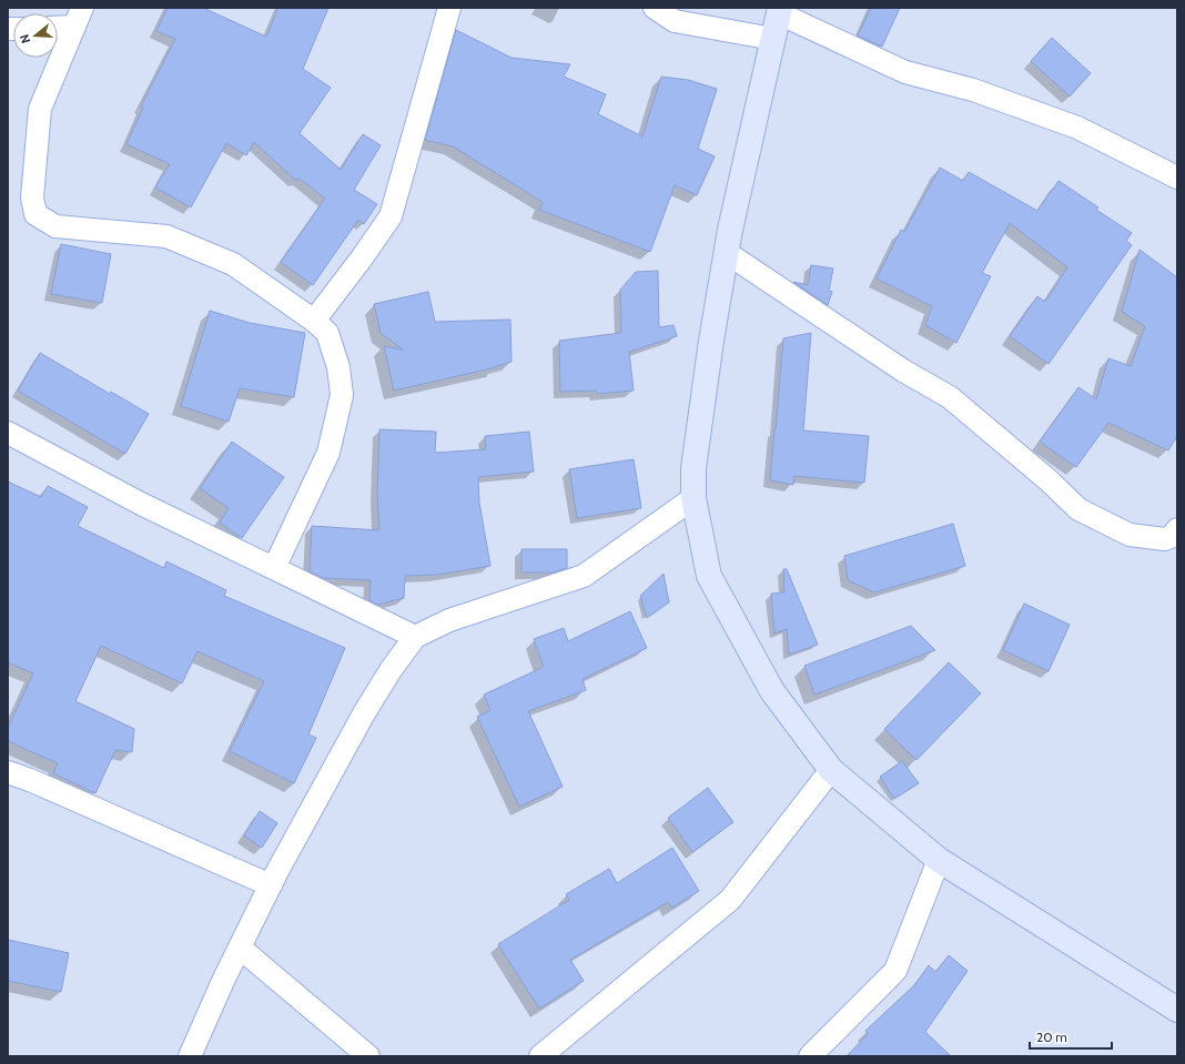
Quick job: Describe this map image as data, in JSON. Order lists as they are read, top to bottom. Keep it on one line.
{"scale_bar":"20 m","north":"left"}
